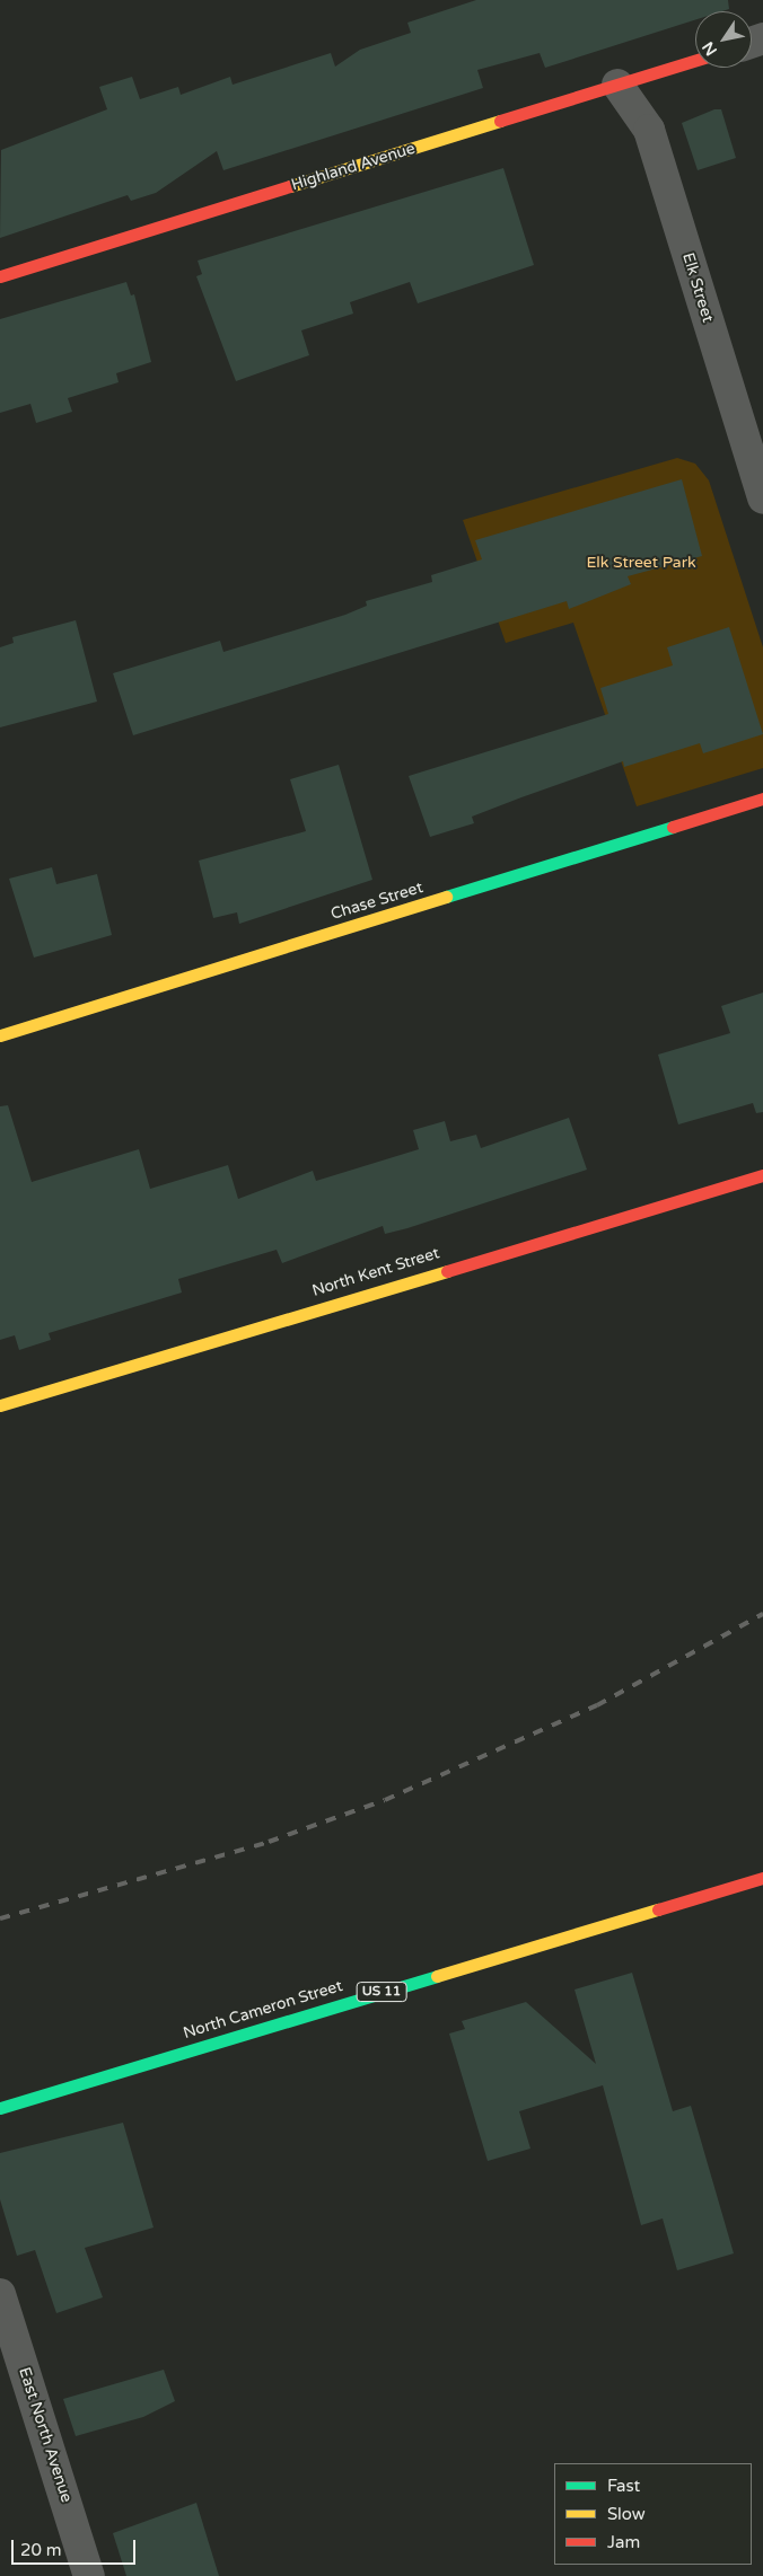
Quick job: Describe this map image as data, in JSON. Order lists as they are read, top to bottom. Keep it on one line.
{"streets":{"street":["Highland Avenue","Elk Street","Chase Street","North Kent Street","US 11","North Cameron Street","East North Avenue"]},"crossings":[["Highland Avenue","Elk Street"]],"parks":["Elk Street Park"],"legend":["Fast","Slow","Jam"],"scale_bar":"20 m","north":"bottom left"}
